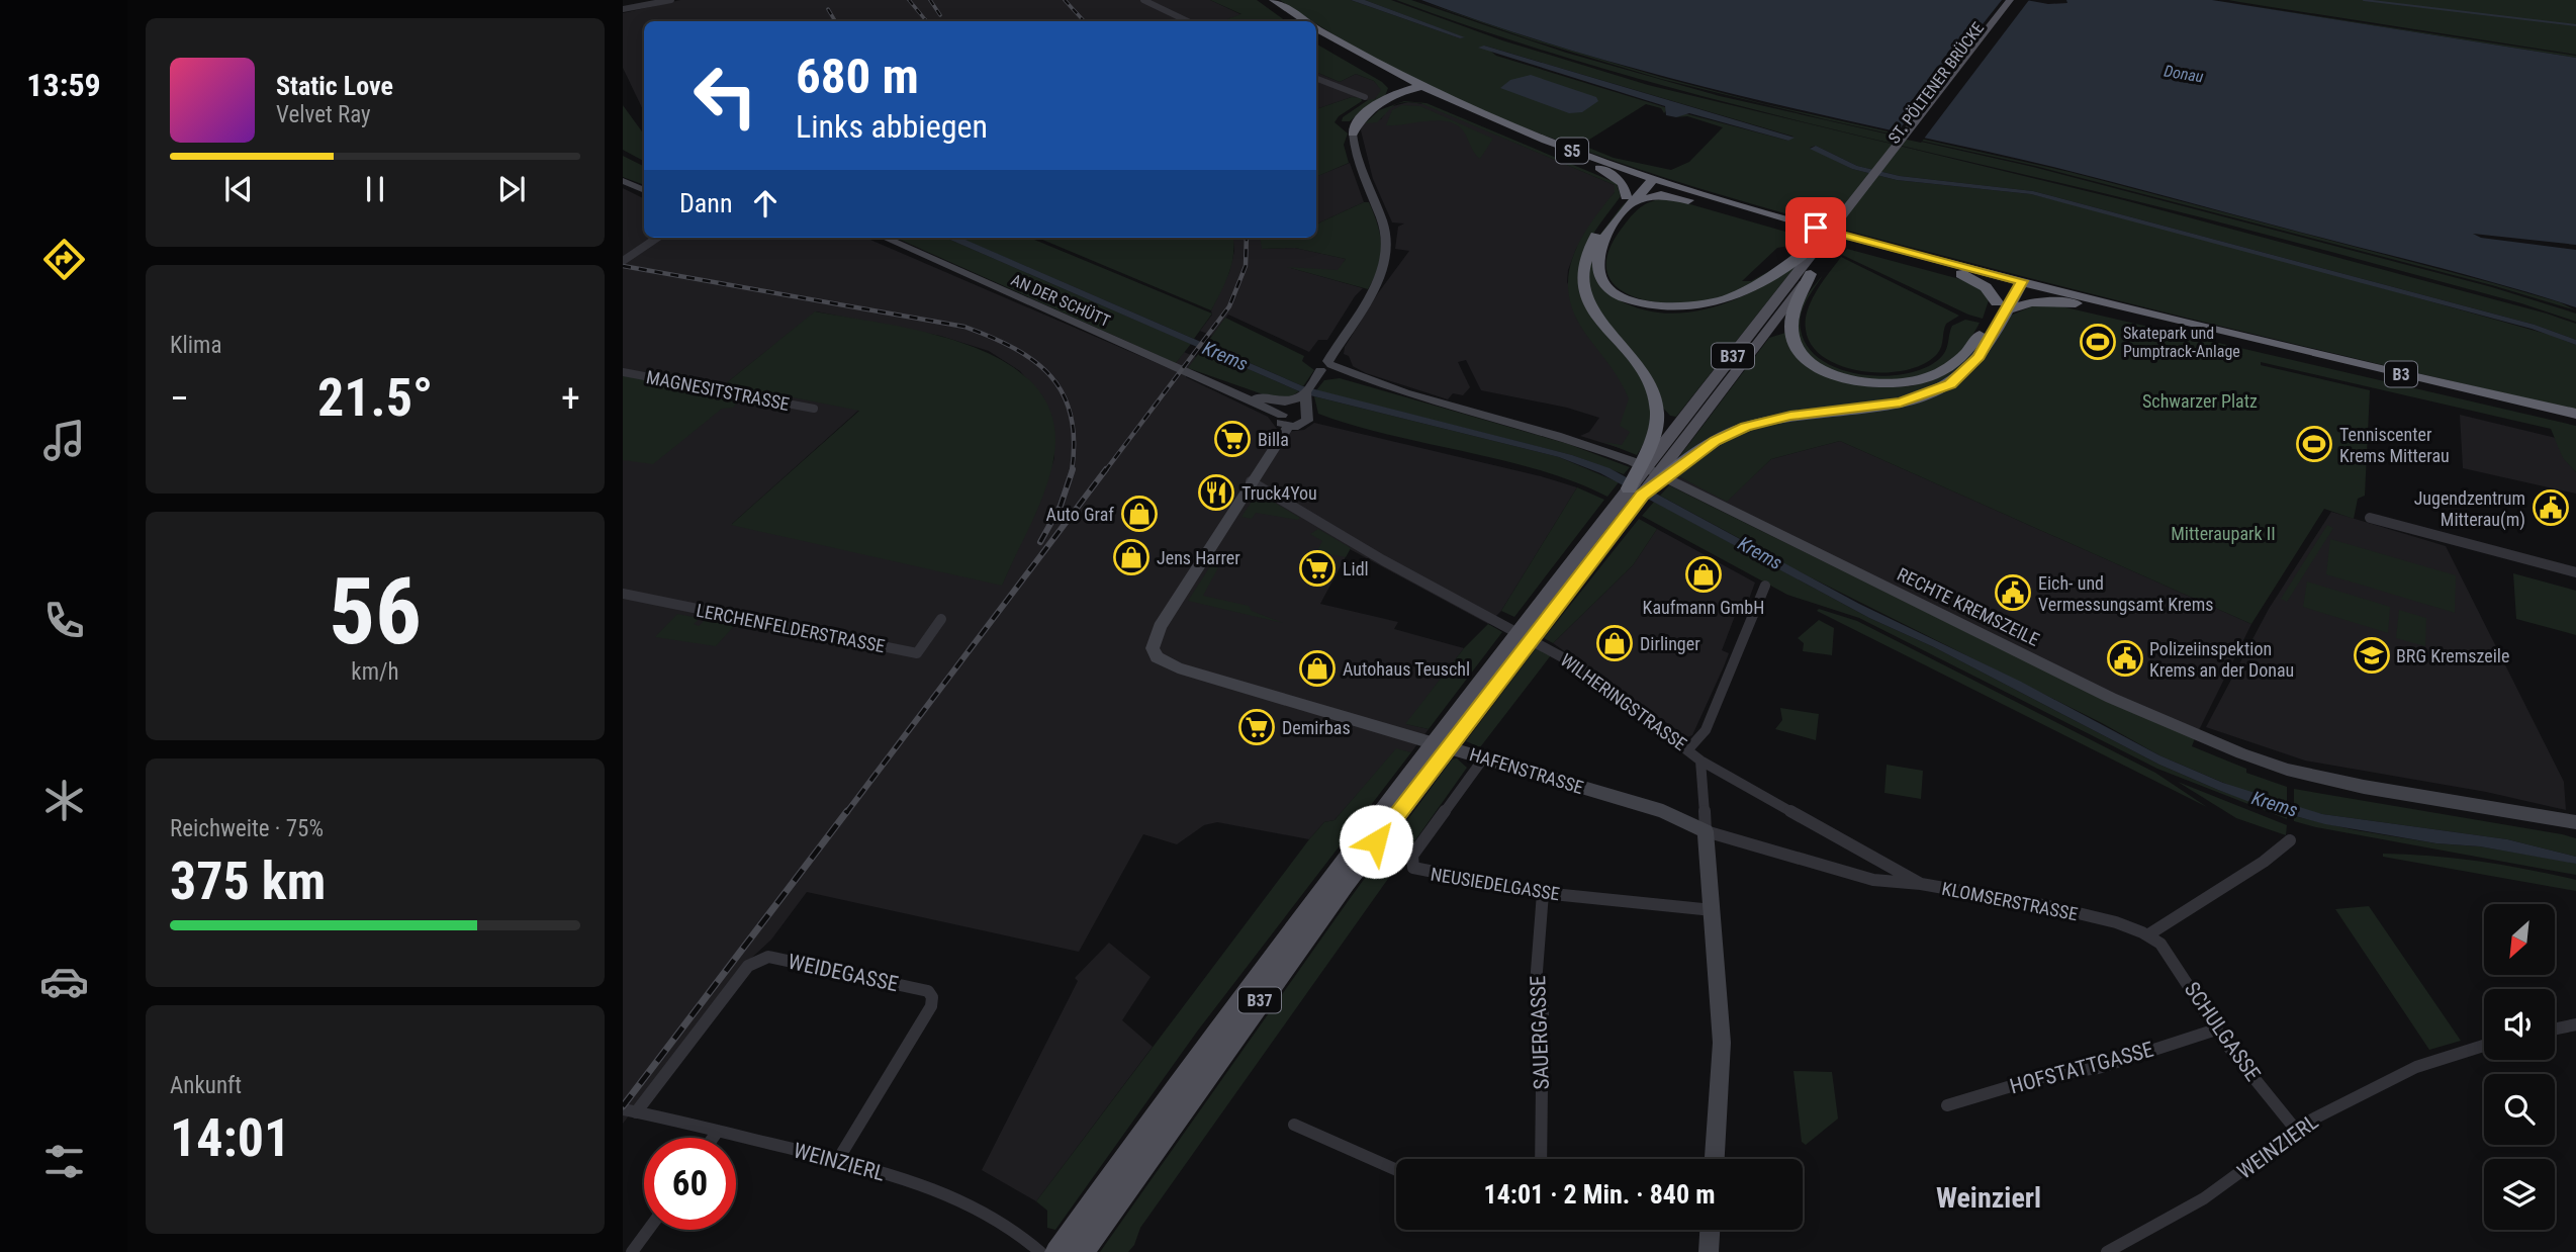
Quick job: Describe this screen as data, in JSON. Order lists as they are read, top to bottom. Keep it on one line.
{"streets":{"highway":["S5","B3"],"main road":["ST. PÖLTENER BRÜCKE","B37"],"street":["AN DER SCHÜTT","MAGNESITSTRASSE","RECHTE KREMSZEILE","LERCHENFELDERSTRASSE","WILHERINGSTRASSE","HAFENSTRASSE","NEUSIEDELGASSE","KLOMSERSTRASSE","WEIDEGASSE","SCHULGASSE","SAUERGASSE","HOFSTATTGASSE","WEINZIERL"]},"crossings":[["ST. PÖLTENER BRÜCKE","B37"],["S5","B3"],["AN DER SCHÜTT","HAFENSTRASSE"],["WILHERINGSTRASSE","HAFENSTRASSE"],["WILHERINGSTRASSE","KLOMSERSTRASSE"],["HAFENSTRASSE","NEUSIEDELGASSE"],["HAFENSTRASSE","KLOMSERSTRASSE"],["NEUSIEDELGASSE","SAUERGASSE"],["KLOMSERSTRASSE","SCHULGASSE"],["WEIDEGASSE","WEINZIERL"],["SCHULGASSE","HOFSTATTGASSE"],["SCHULGASSE","WEINZIERL"]],"districts":["Weinzierl"],"water":["Donau","Krems"],"parks":["Schwarzer Platz","Mitteraupark II"],"places":{"sports":["Skatepark und Pumptrack-Anlage","Tenniscenter Krems Mitterau"],"supermarket":["Billa","Lidl","Demirbas"],"restaurant":["Truck4You"],"public building":["Jugendzentrum Mitterau(m)","Eich- und Vermessungsamt Krems","Polizeiinspektion Krems an der Donau"],"shop":["Auto Graf","Jens Harrer","Kaufmann GmbH","Dirlinger","Autohaus Teuschl"],"school or university":["BRG Kremszeile"]},"north":"bottom left","page":{"tabs":"13:59","turn":["680 m","Links abbiegen"],"song":["Static Love","Velvet Ray"],"then":"Dann","tile":["Klima",["56","km/h"],["Reichweite · 75%","375 km"],["Ankunft","14:01"]],"heat":["−","21.5°","+"],"limit":"60","trip":"14:01 · 2 Min. · 840 m"}}
